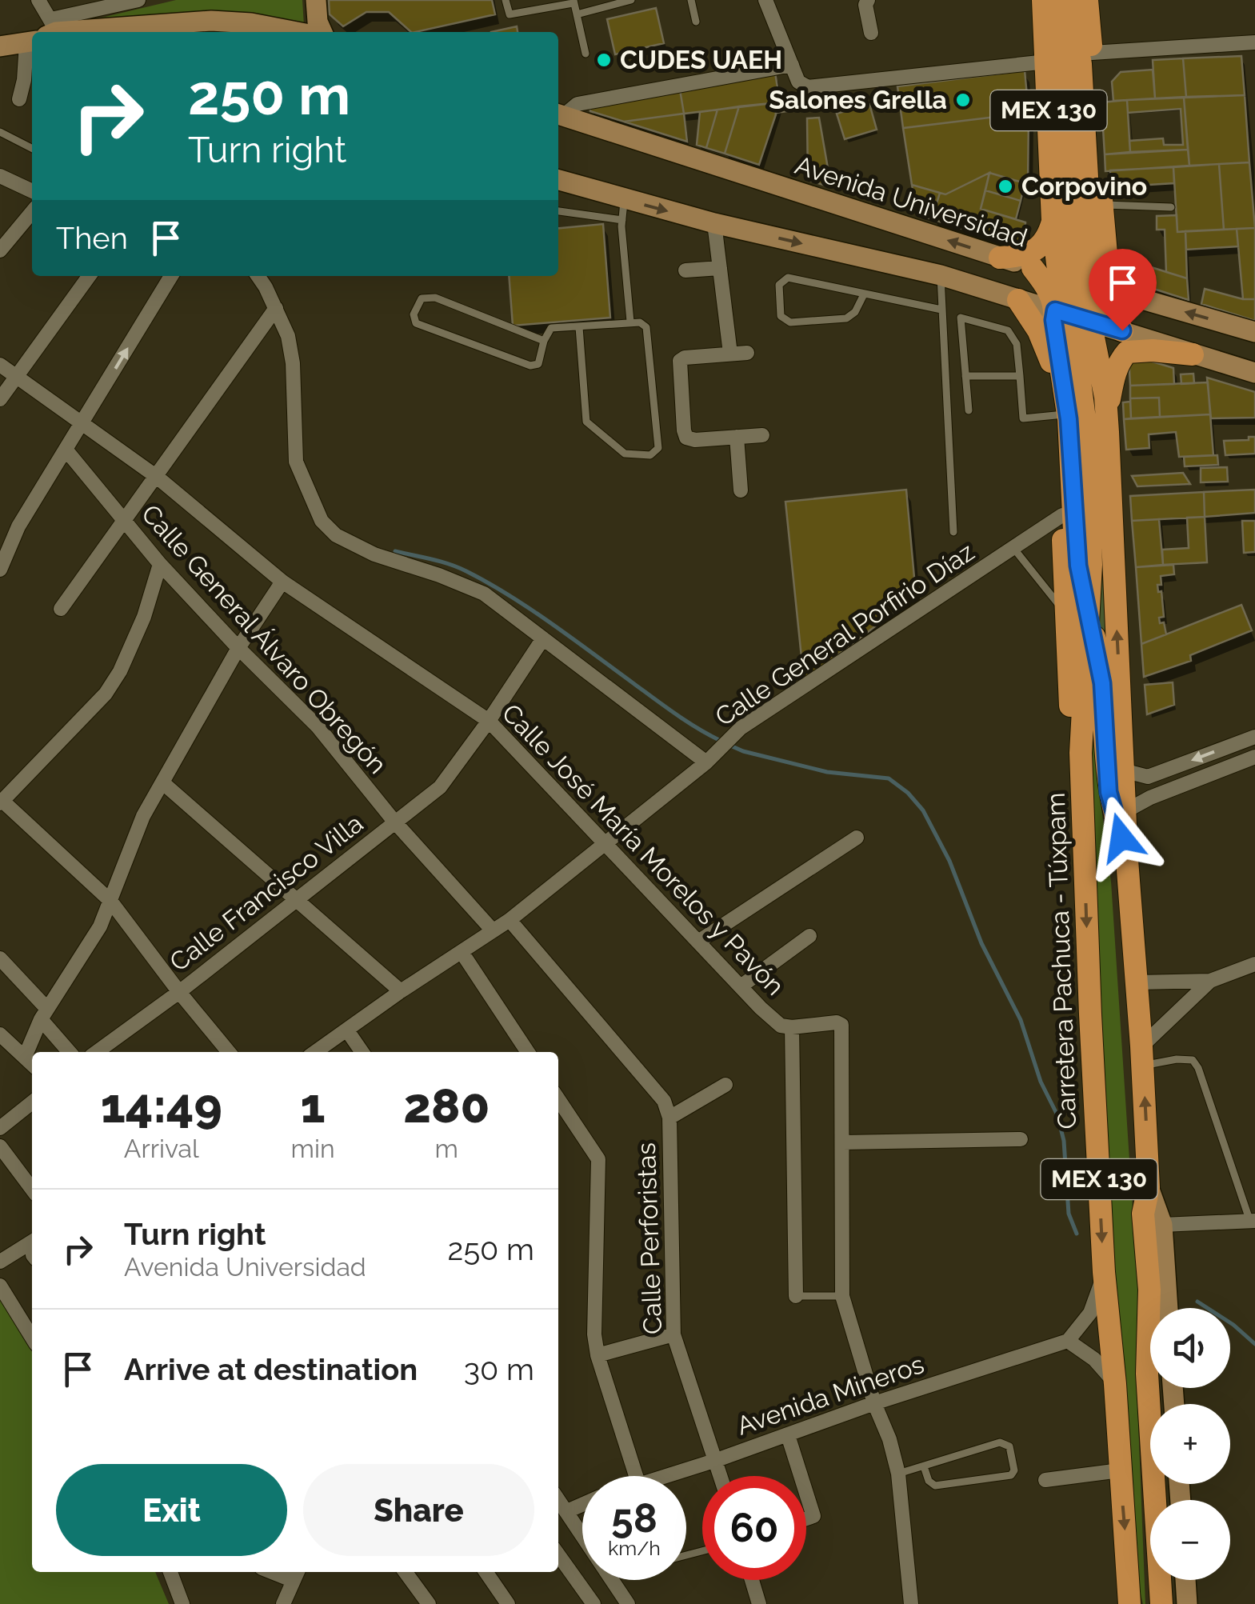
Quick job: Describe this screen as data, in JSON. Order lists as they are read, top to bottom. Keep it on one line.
{"streets":{"main road":["MEX 130","Avenida Universidad","Carretera Pachuca - Túxpam"],"street":["Calle General Porfirio Díaz","Calle General Álvaro Obregón","Calle José María Morelos y Pavón","Calle Francisco Villa","Calle Perforistas","Avenida Mineros"]},"crossings":[["MEX 130","Carretera Pachuca - Túxpam"],["Calle General Porfirio Díaz","Calle General Álvaro Obregón"],["Calle General Porfirio Díaz","Calle José María Morelos y Pavón"],["Calle General Álvaro Obregón","Calle Francisco Villa"],["Calle José María Morelos y Pavón","Calle Francisco Villa"],["Calle Perforistas","Avenida Mineros"]],"places":["CUDES UAEH","Salones Grella","Corpovino"],"page":{"turn":["250 m","Turn right"],"then":"Then","eta":["14:49","Arrival","1","min","280","m"],"list":[{"name":"Turn right","note":"Avenida Universidad","value":"250 m"},{"name":"Arrive at destination","value":"30 m"}],"map_buttons":["+","−"],"buttons":["Exit","Share"],"speed":"58 km/h","limit":"60"}}
